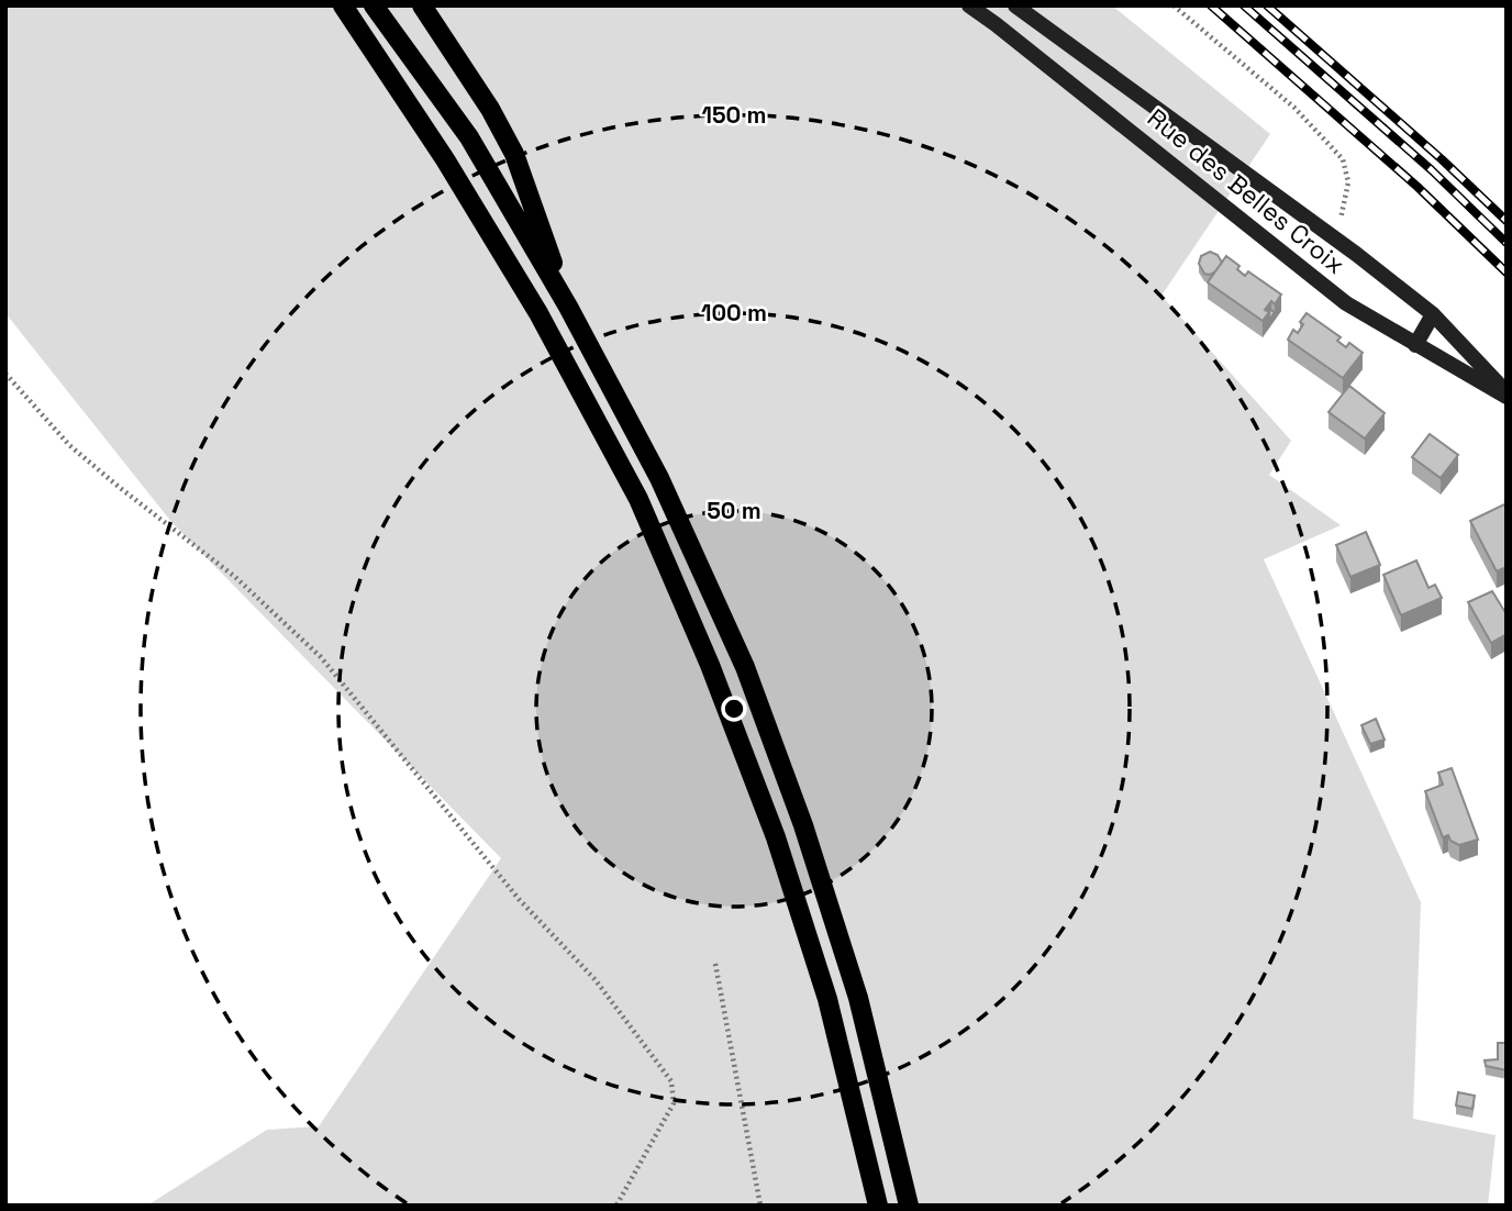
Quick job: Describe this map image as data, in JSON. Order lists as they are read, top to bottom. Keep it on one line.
{"streets":{"main road":["Rue des Belles Croix"]},"rings":["150 m","100 m","50 m"]}
